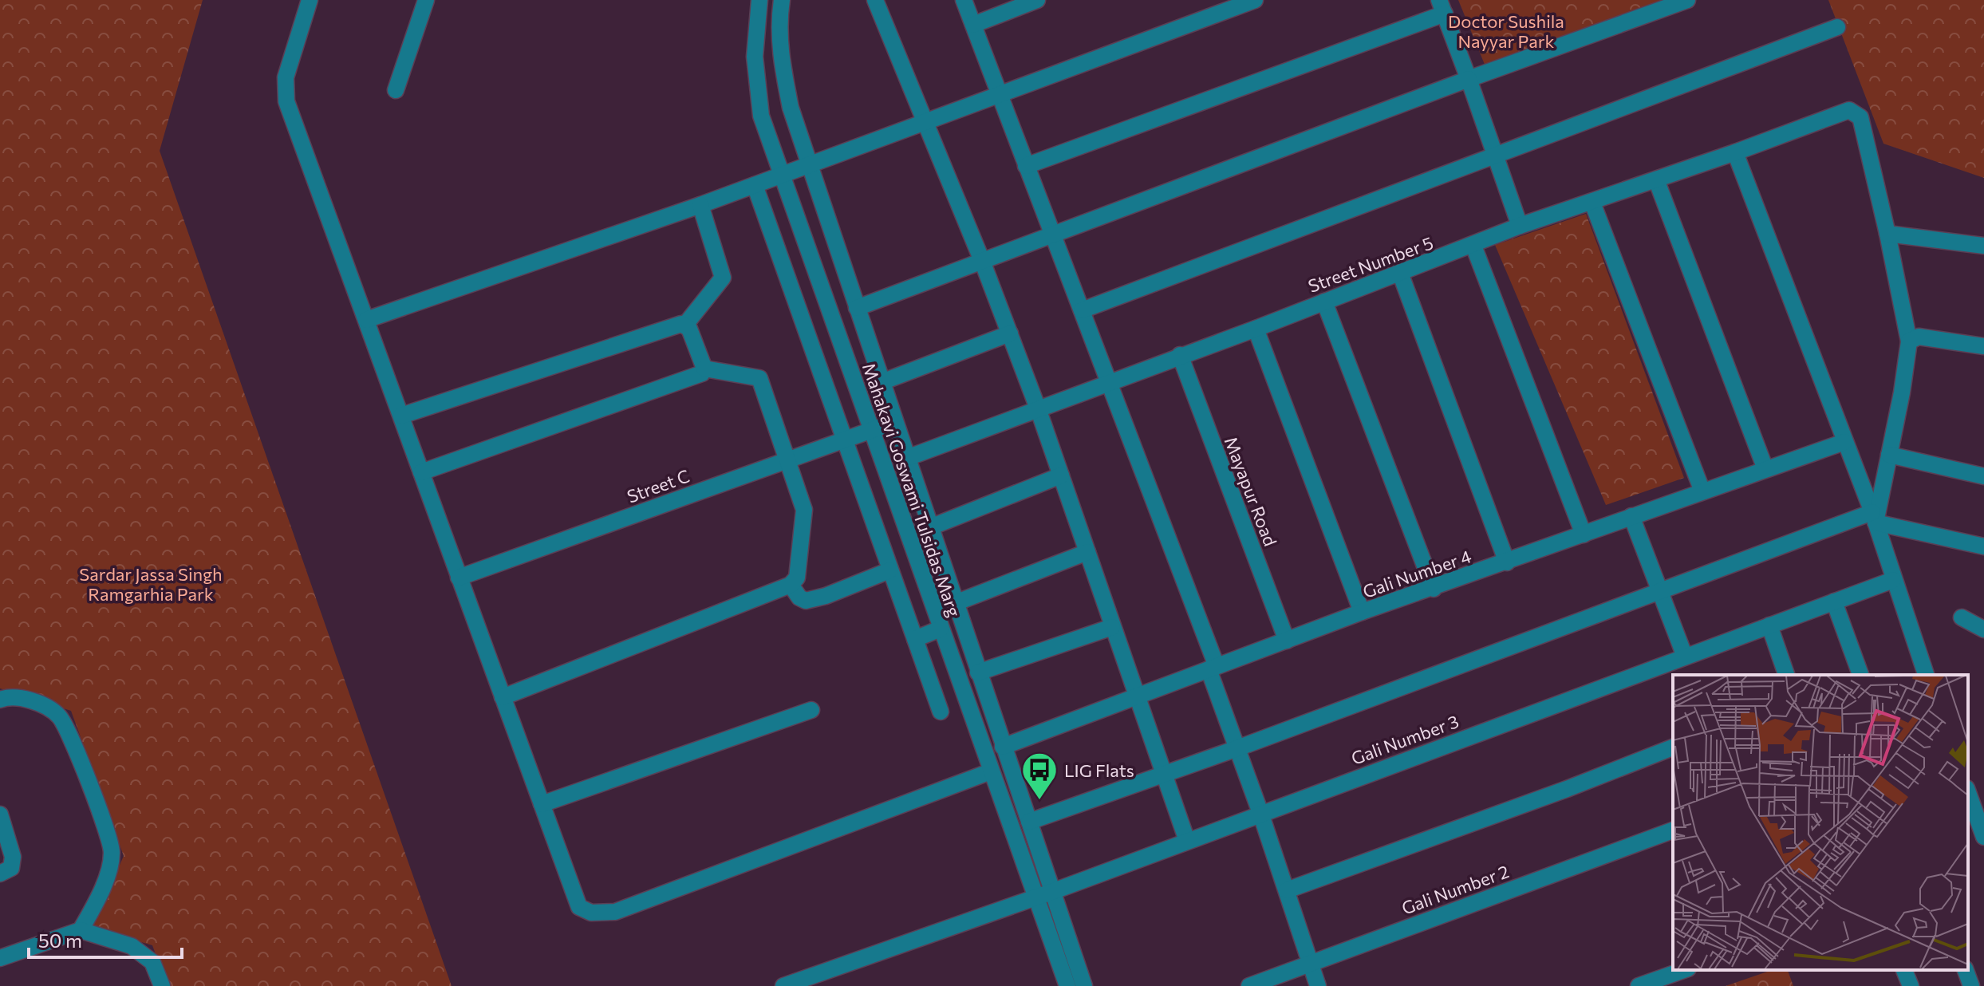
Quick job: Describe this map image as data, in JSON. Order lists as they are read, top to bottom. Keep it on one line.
{"streets":{"street":["Street Number 5","Street C","Mahakavi Goswami Tulsidas Marg","Mayapur Road","Gali Number 4","Gali Number 3","Gali Number 2"]},"crossings":[["Street Number 5","Mahakavi Goswami Tulsidas Marg"],["Street Number 5","Mayapur Road"],["Street C","Mahakavi Goswami Tulsidas Marg"],["Mahakavi Goswami Tulsidas Marg","Gali Number 4"],["Mahakavi Goswami Tulsidas Marg","Gali Number 3"],["Mayapur Road","Gali Number 4"]],"parks":["Doctor Sushila Nayyar Park","Sardar Jassa Singh Ramgarhia Park"],"places":{"bus stop":["LIG Flats"]},"scale_bar":"50 m"}
